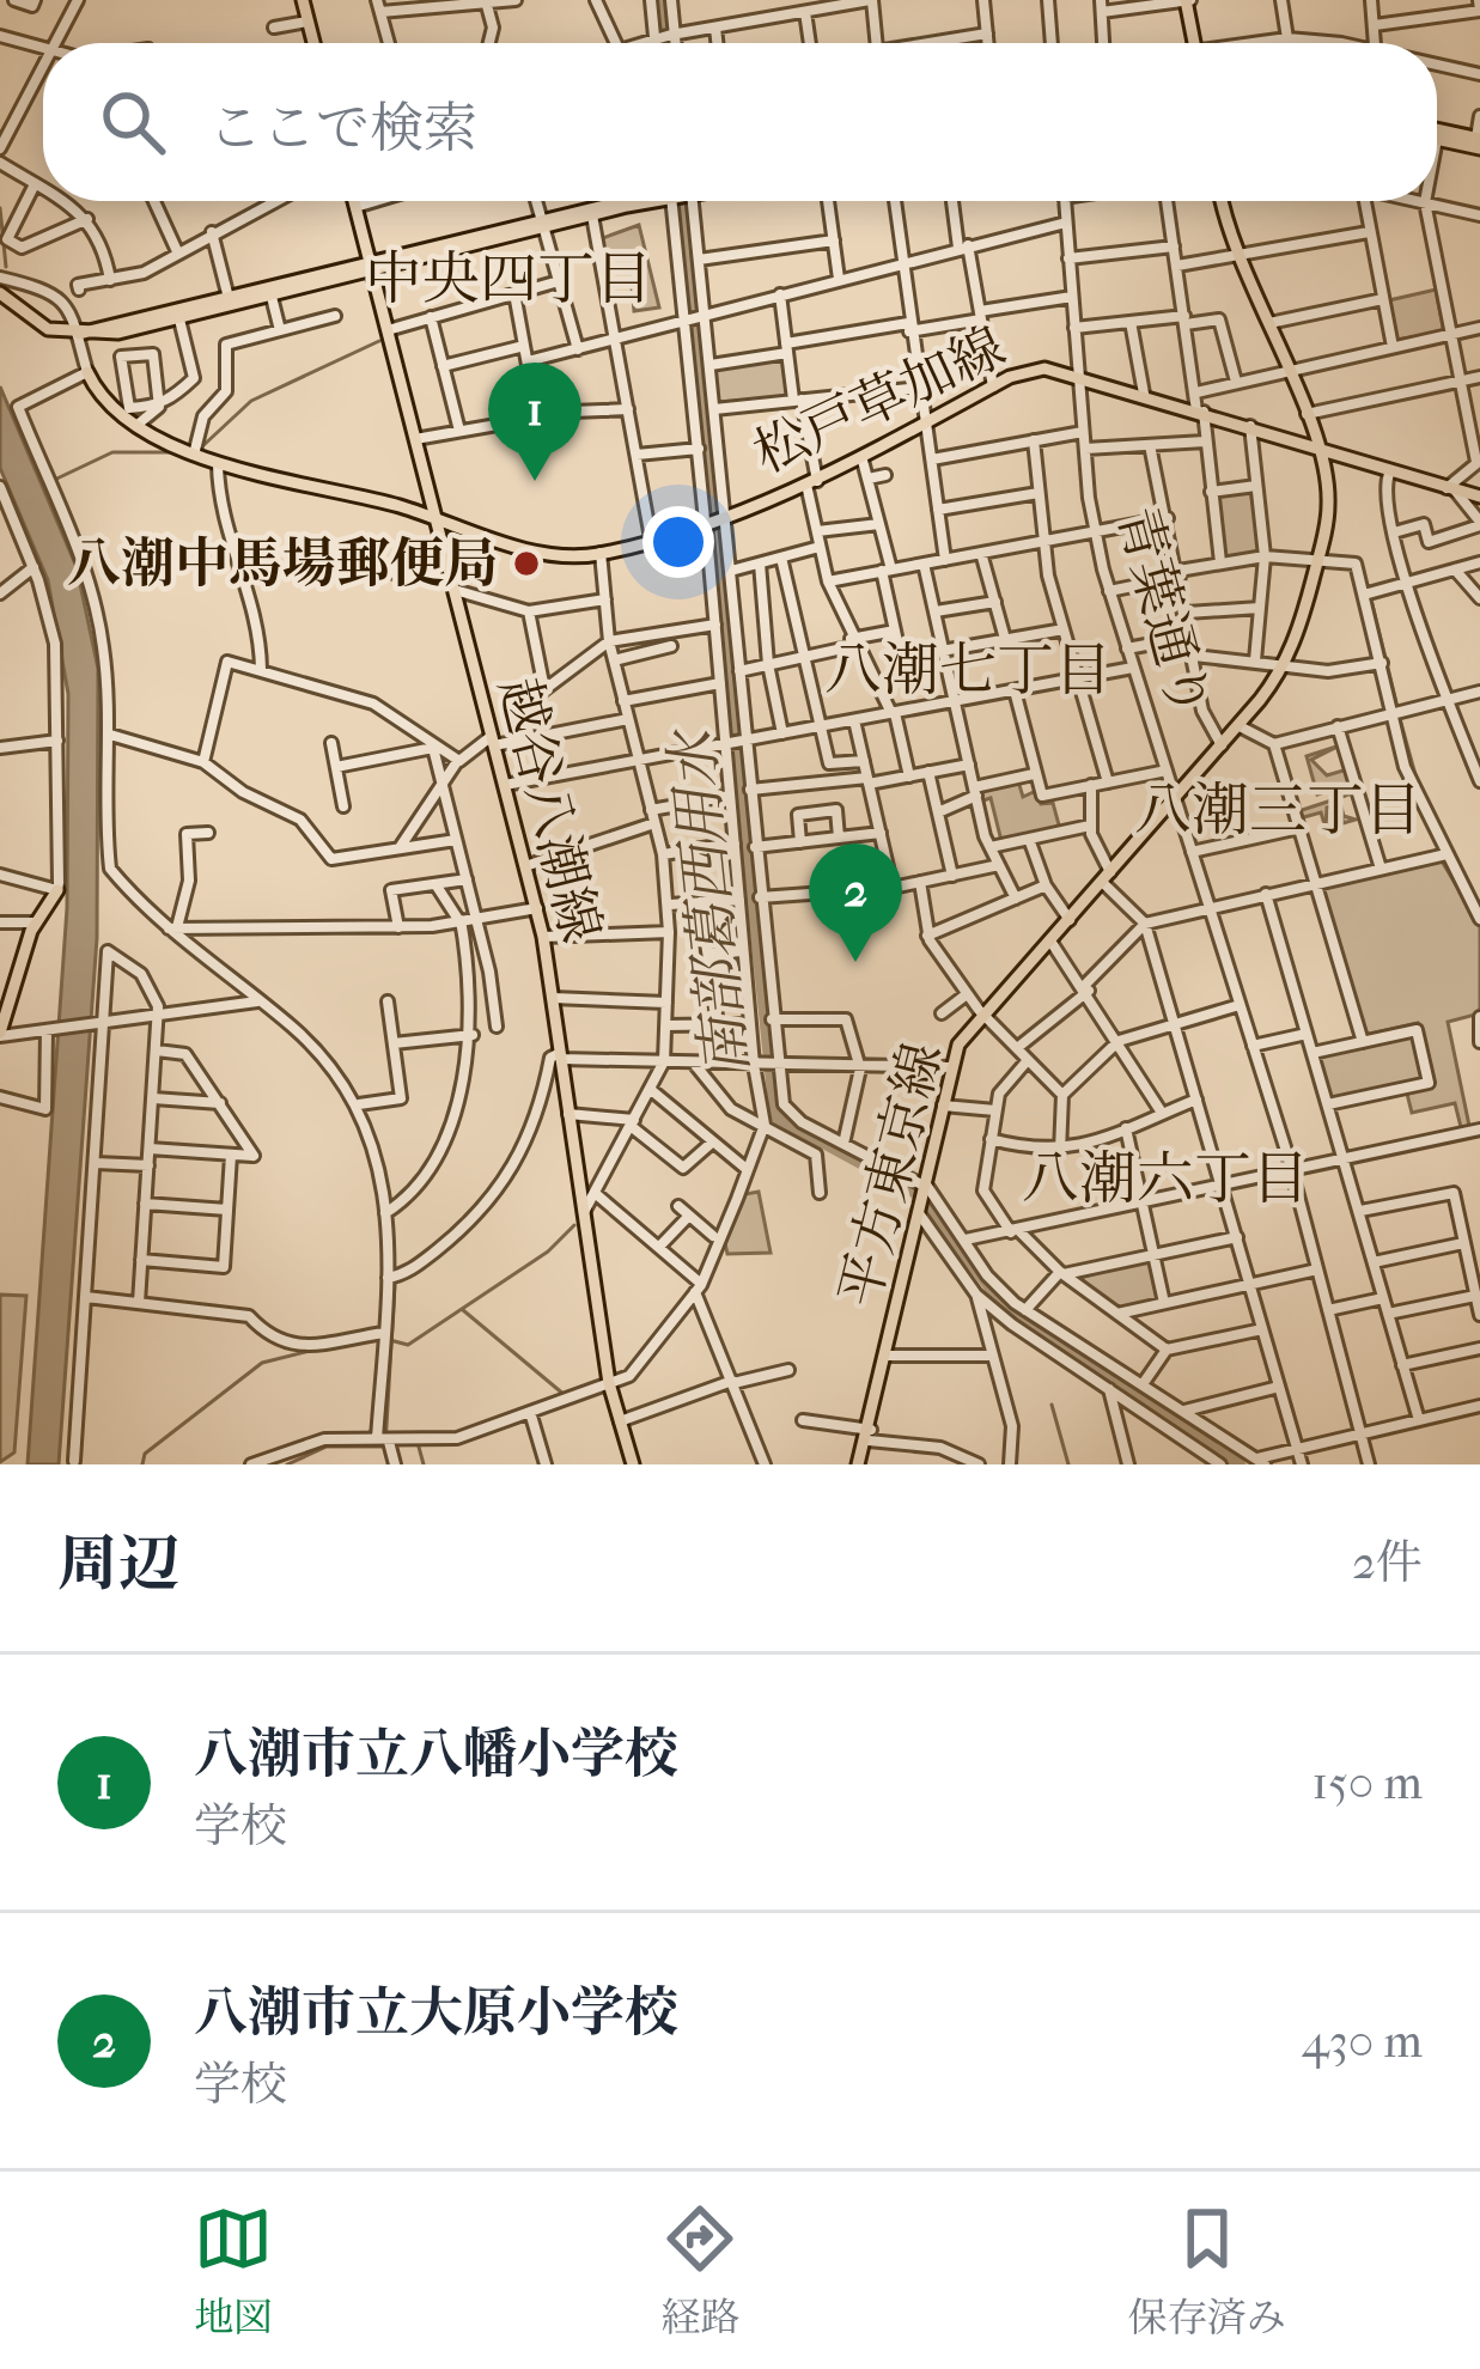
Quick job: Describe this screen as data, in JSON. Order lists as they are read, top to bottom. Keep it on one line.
{"streets":{"main road":["松戸草加線","越谷八潮線","平方東京線"],"street":["青葉通り"]},"crossings":[["松戸草加線","青葉通り"],["松戸草加線","越谷八潮線"],["松戸草加線","平方東京線"],["青葉通り","平方東京線"]],"districts":["中央四丁目","八潮七丁目","八潮三丁目","八潮六丁目"],"water":["南部葛西用水"],"places":["八潮中馬場郵便局"],"page":{"search":"ここで検索","pins":["1","2"],"heading":["周辺","2件"],"list":[{"mark":"1","name":"八潮市立八幡小学校","note":"学校","value":"150 m"},{"mark":"2","name":"八潮市立大原小学校","note":"学校","value":"430 m"}],"nav":["地図","経路","保存済み"]}}
